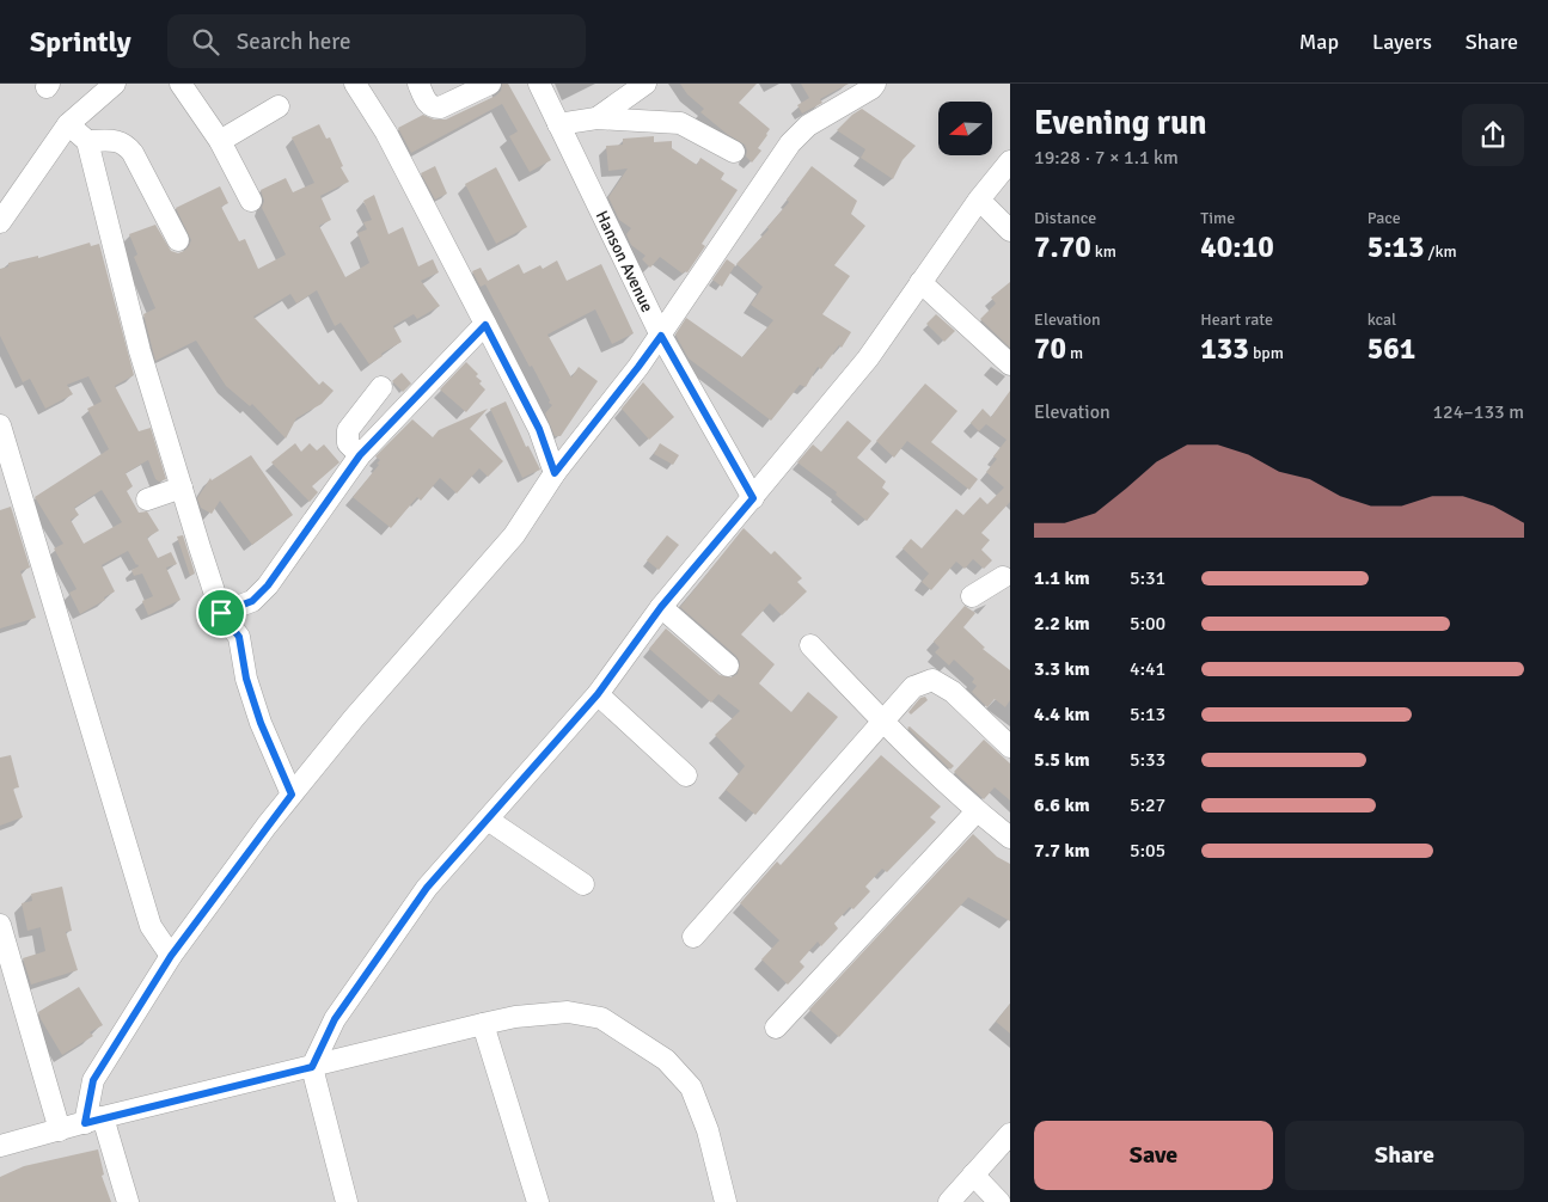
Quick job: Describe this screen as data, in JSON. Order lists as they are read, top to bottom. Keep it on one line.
{"streets":{"street":["Hanson Avenue"]},"north":"left","page":{"header":"Sprintly","search":"Search here","nav":["Map","Layers","Share"],"heading":["Evening run","19:28 · 7 × 1.1 km"],"stats":[["Distance","7.70 km"],["Time","40:10"],["Pace","5:13 /km"],["Elevation","70 m"],["Heart rate","133 bpm"],["kcal","561"]],"chart":["Elevation","124–133 m"],"list":[{"name":"1.1 km","note":"5:31"},{"name":"2.2 km","note":"5:00"},{"name":"3.3 km","note":"4:41"},{"name":"4.4 km","note":"5:13"},{"name":"5.5 km","note":"5:33"},{"name":"6.6 km","note":"5:27"},{"name":"7.7 km","note":"5:05"}],"buttons":["Save","Share"]}}
